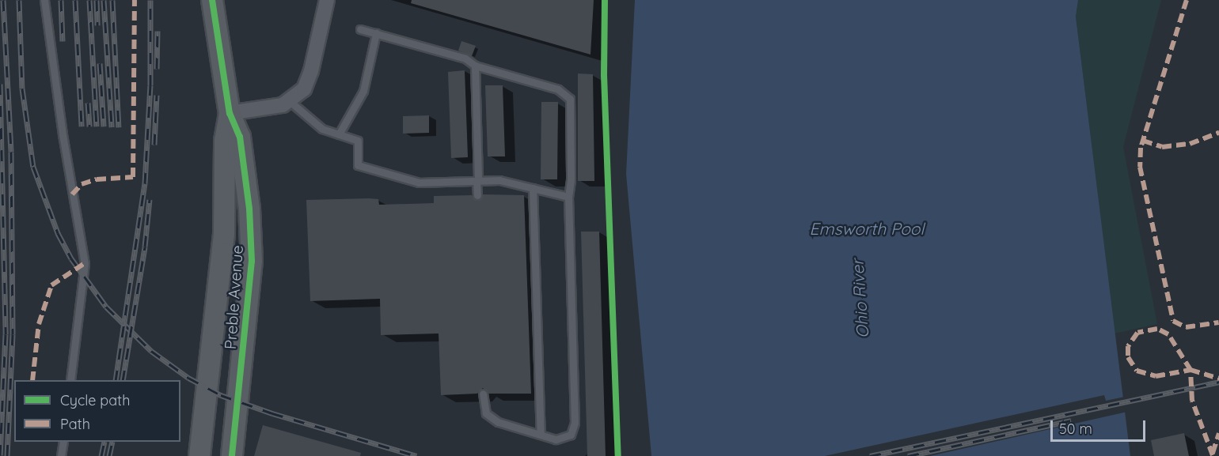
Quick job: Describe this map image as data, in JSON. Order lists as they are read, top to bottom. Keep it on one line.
{"streets":{"street":["Preble Avenue"]},"water":["Emsworth Pool","Ohio River"],"legend":["Cycle path","Path"],"scale_bar":"50 m"}
